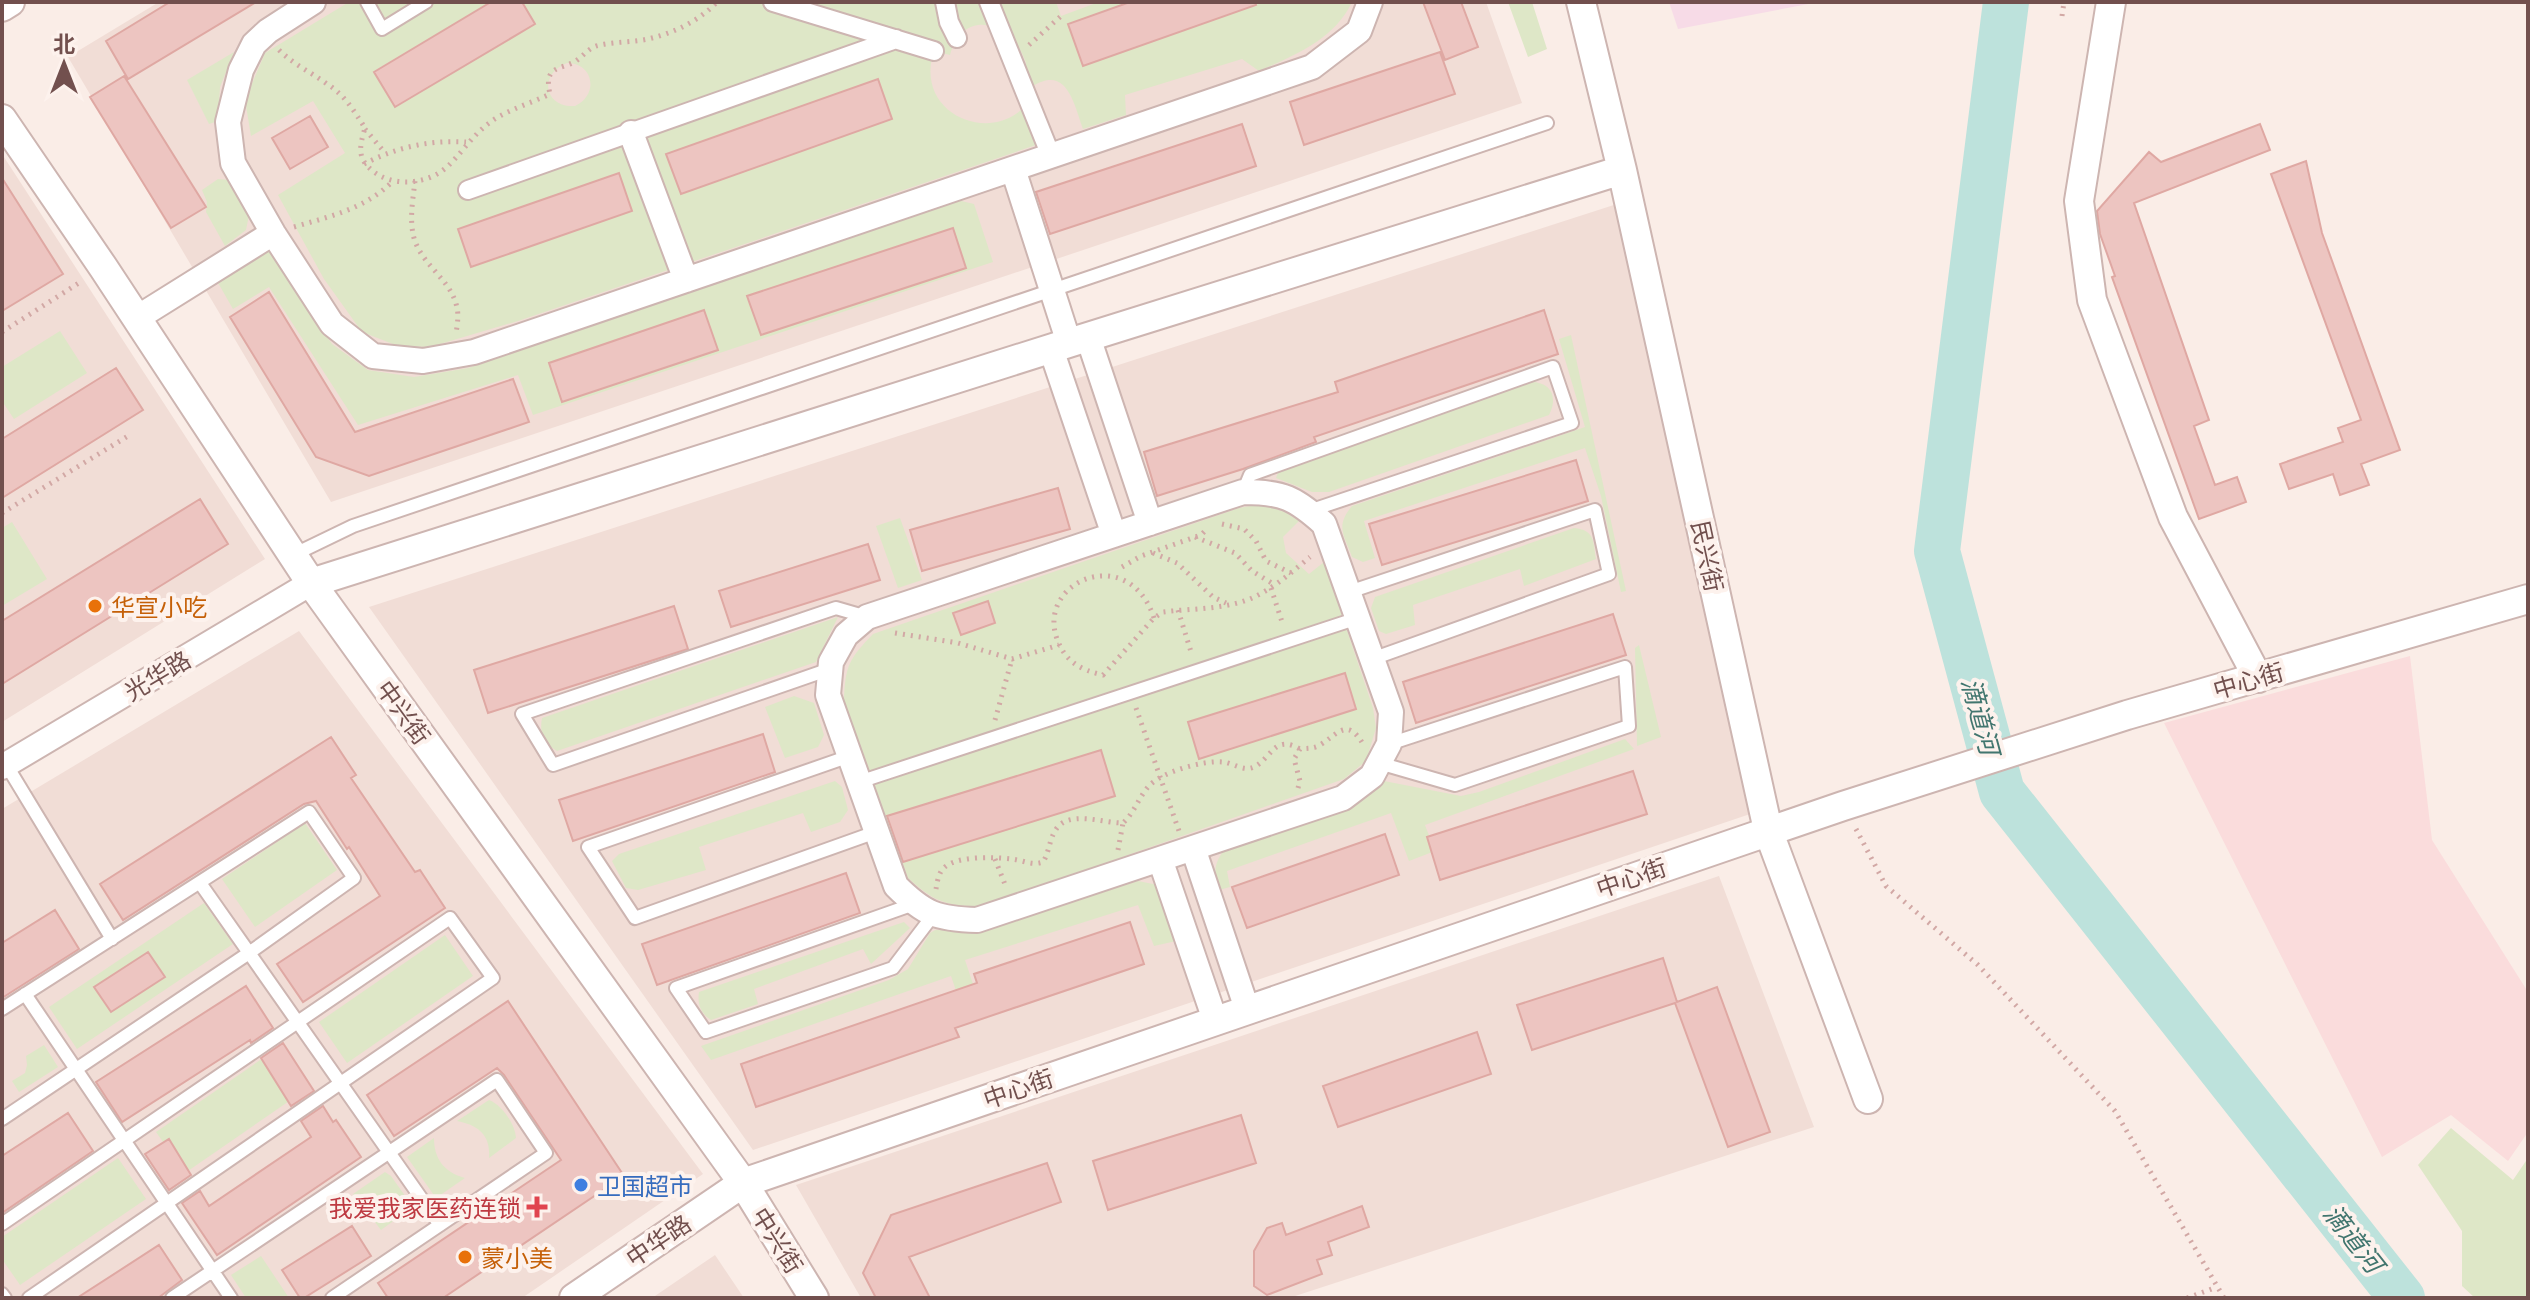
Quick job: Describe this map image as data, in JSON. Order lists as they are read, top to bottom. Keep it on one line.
{"streets":{"street":["民兴街","光华路","中心街","中兴街","中华路"]},"crossings":[["民兴街","中心街"],["光华路","中兴街"],["中心街","中兴街"],["中心街","中华路"],["中兴街","中华路"]],"water":["滴道河"],"places":{"other":["华宣小吃","卫国超市","蒙小美"],"health":["我爱我家医药连锁"]},"north":"top"}
